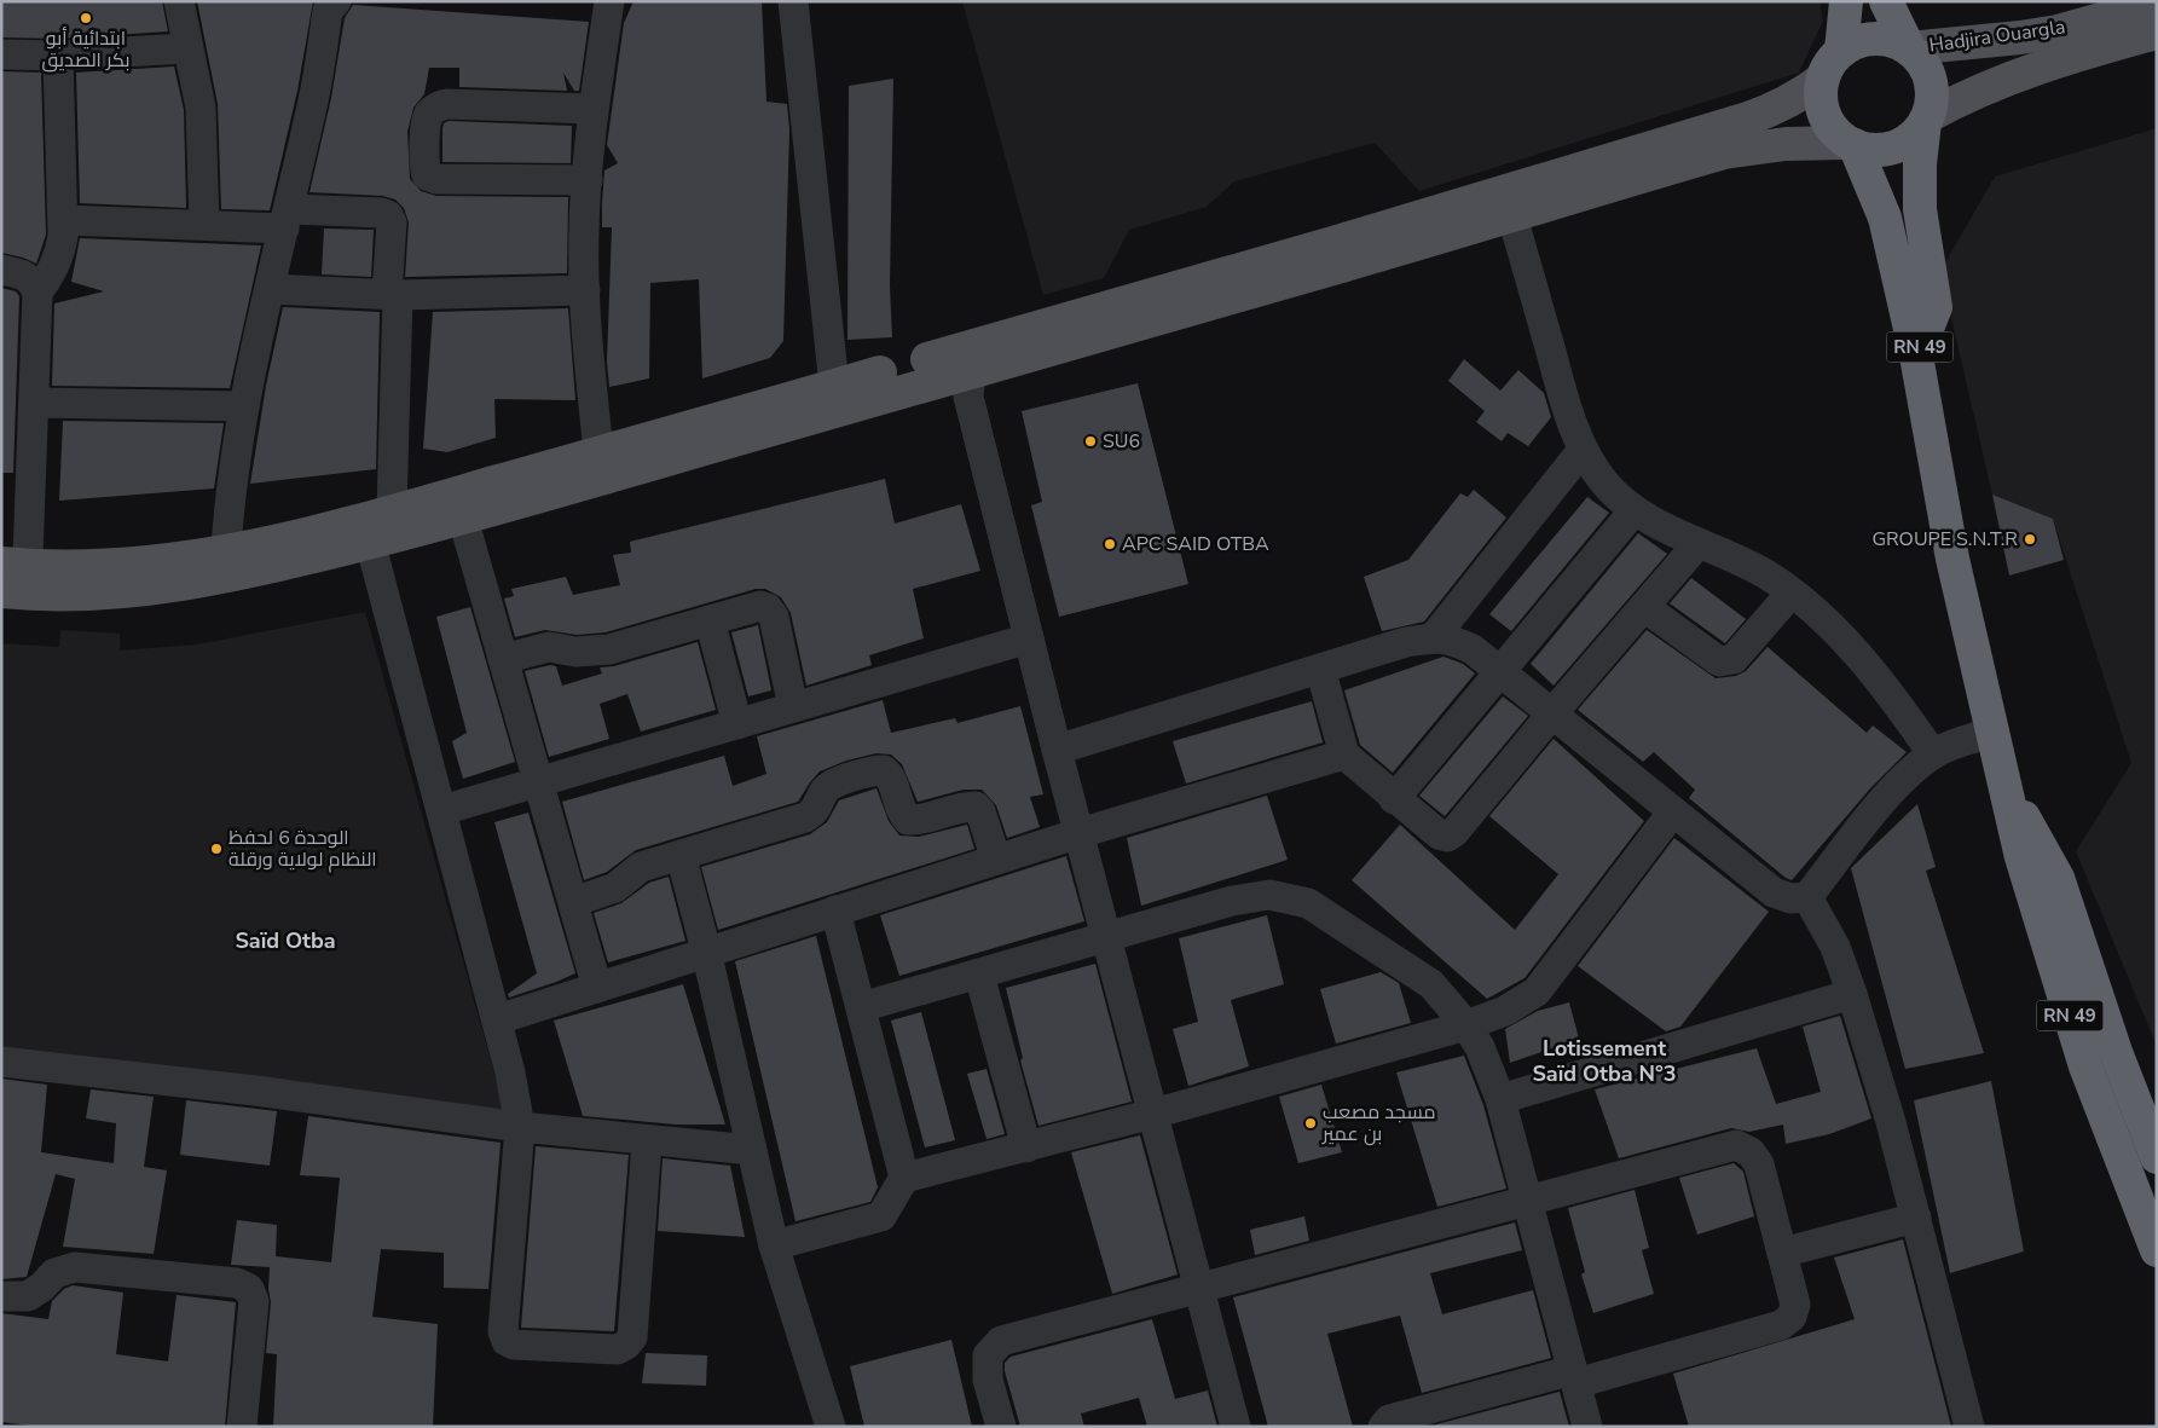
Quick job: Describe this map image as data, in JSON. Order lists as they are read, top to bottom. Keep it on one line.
{"streets":{"highway":["RN 49"],"main road":["Hadjira Ouargla"]},"crossings":[["Hadjira Ouargla","RN 49"]],"districts":["Saïd Otba","Lotissement Saïd Otba N°3"],"places":["ابتدائية أبو بكر الصديق","SU6","GROUPE S.N.T.R","APC SAID OTBA","الوحدة 6 لحفظ النظام لولاية ورقلة","مسجد مصعب بن عمير"]}
